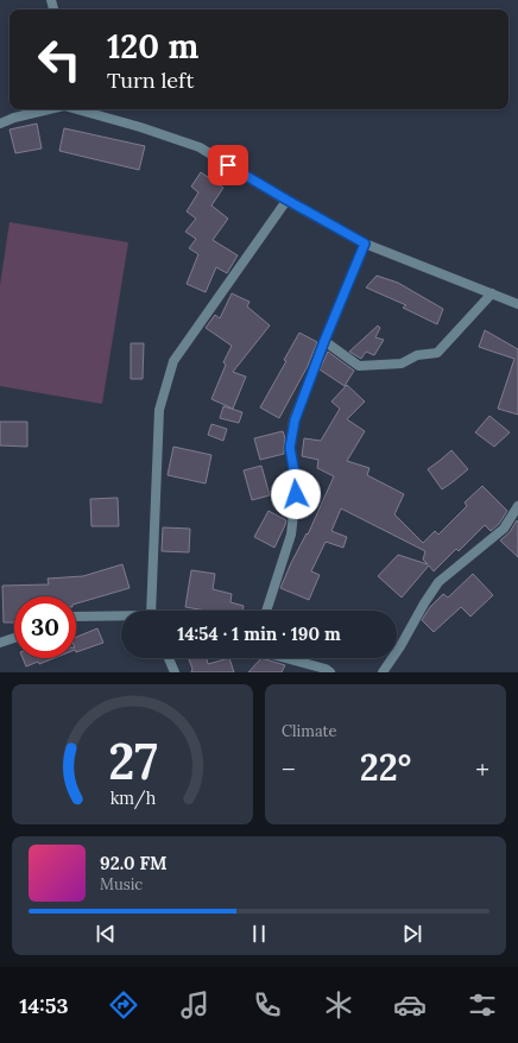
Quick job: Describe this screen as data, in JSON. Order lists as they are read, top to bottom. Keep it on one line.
{"page":{"turn":["120 m","Turn left"],"limit":"30","trip":"14:54 · 1 min · 190 m","tile":"Climate","heat":["−","22°","+"],"song":["92.0 FM","Music"],"tabs":"14:53","gauge":["27","km/h"]}}
